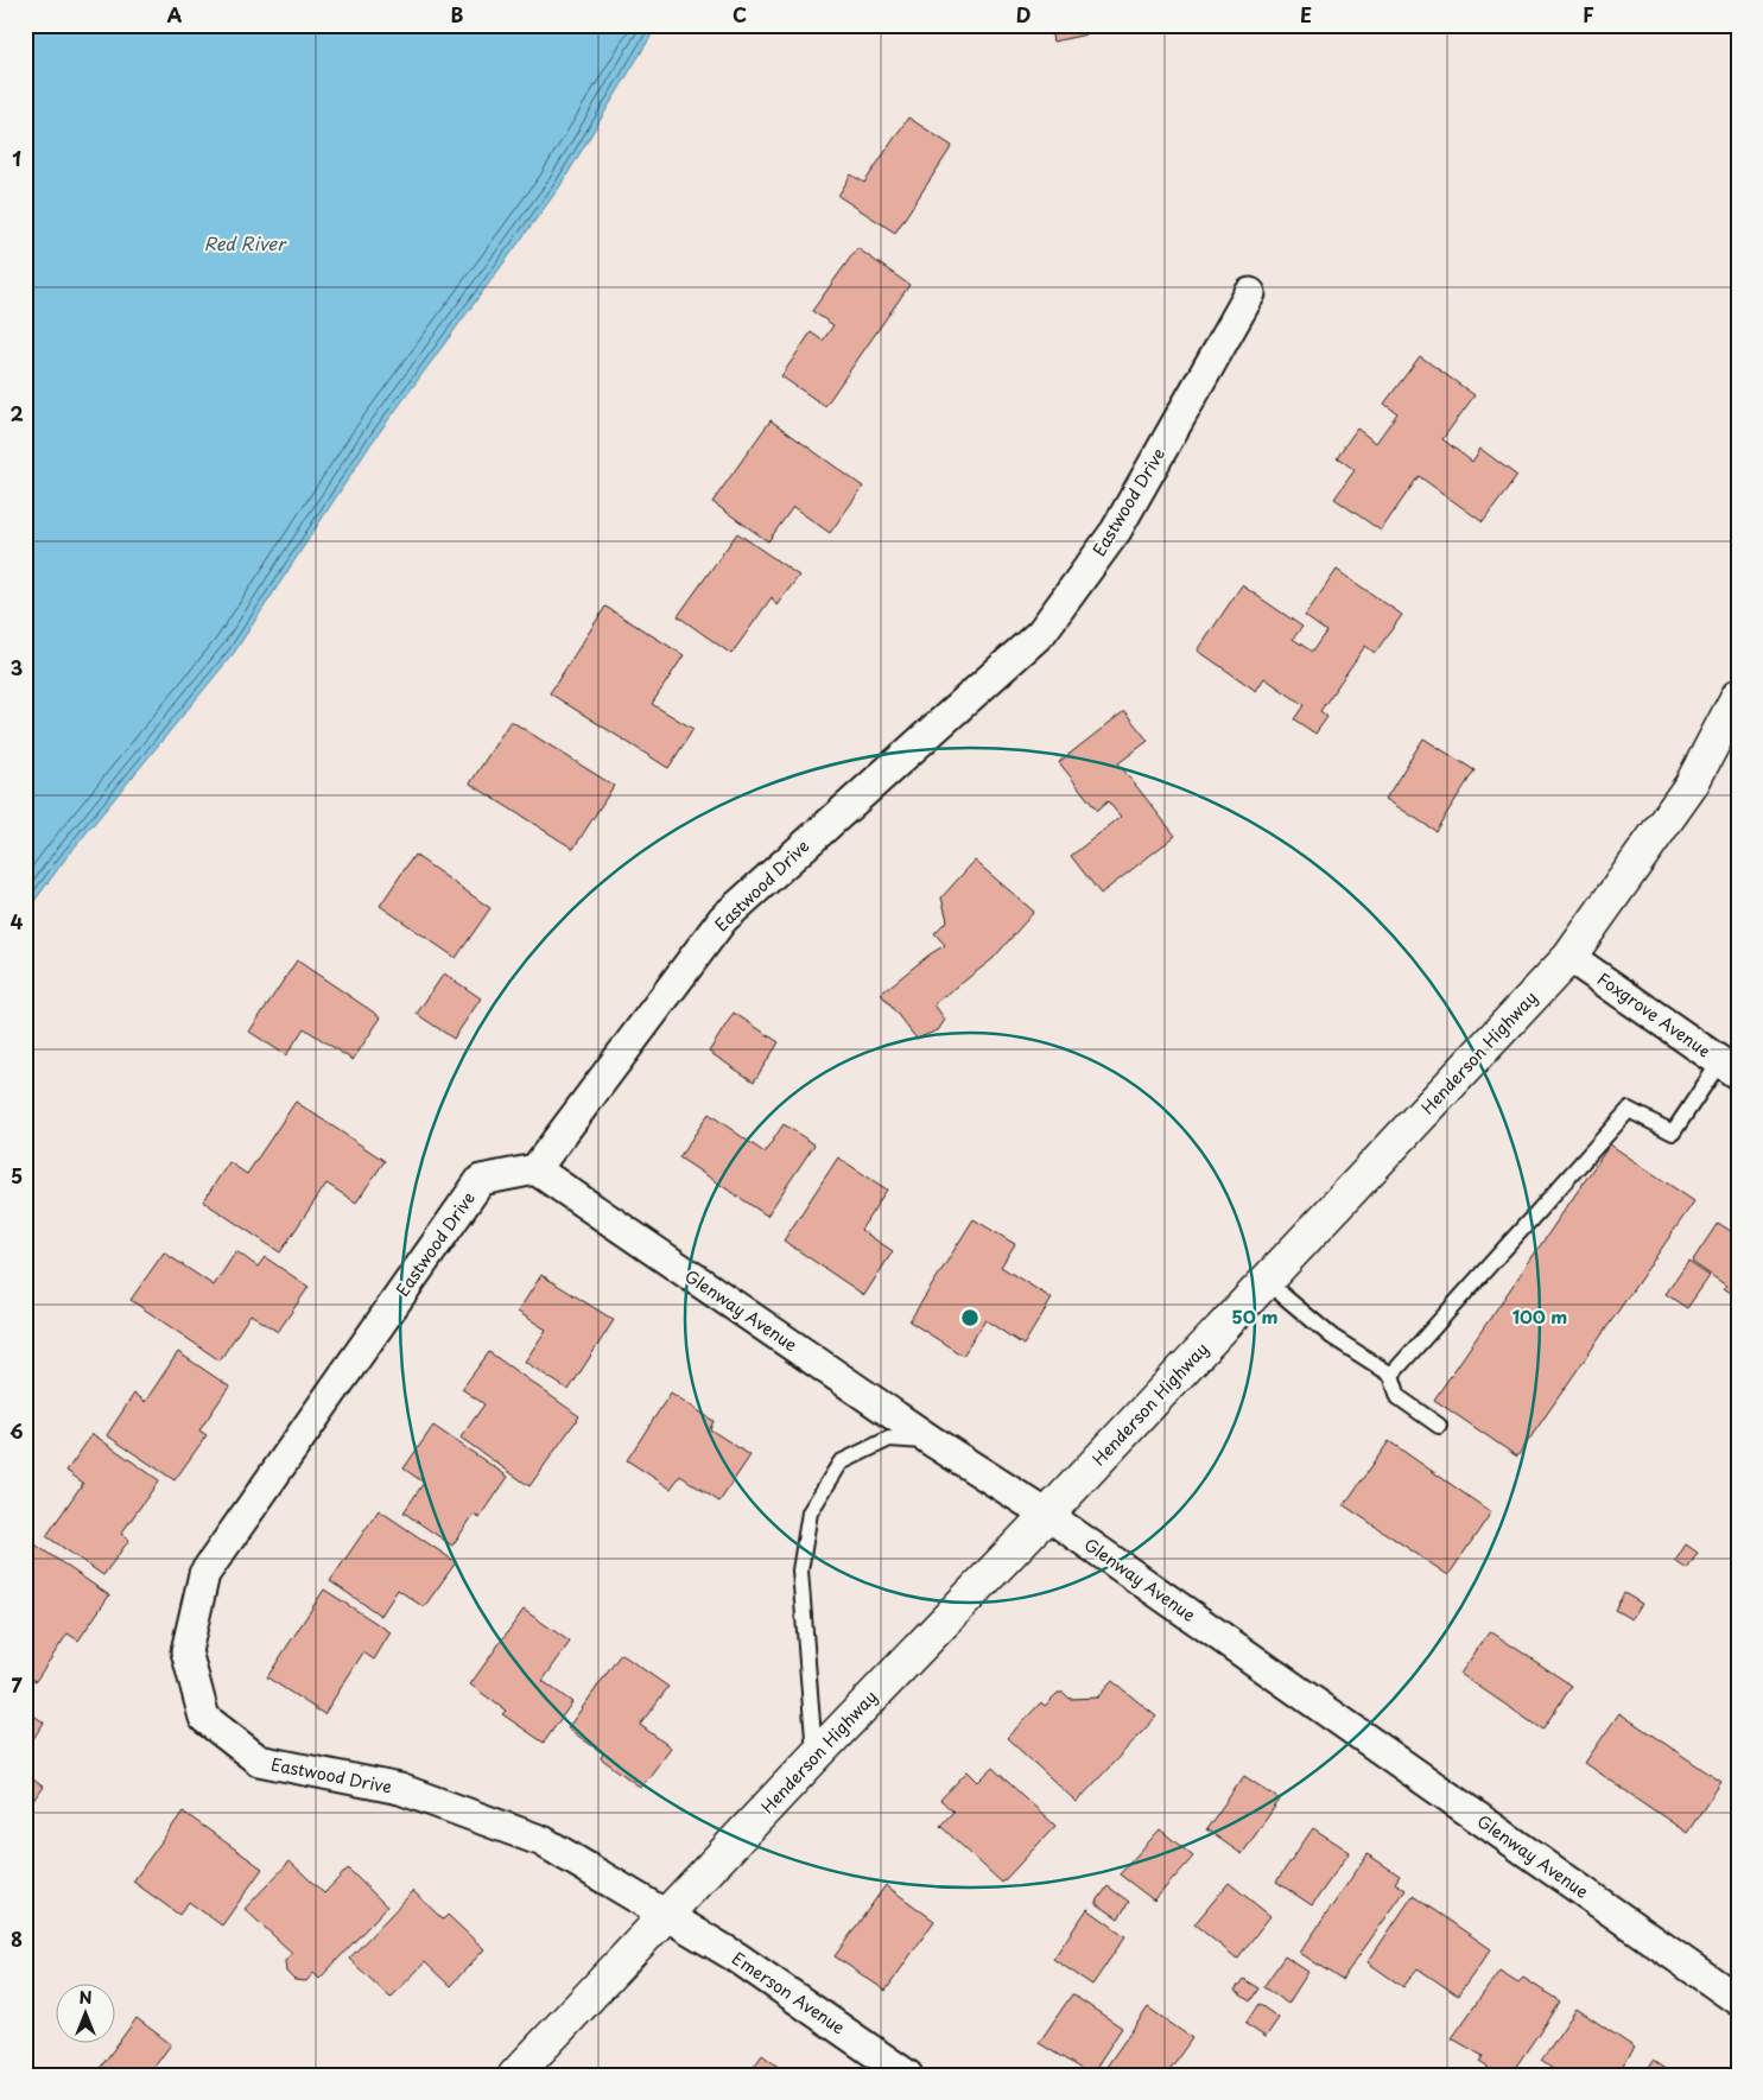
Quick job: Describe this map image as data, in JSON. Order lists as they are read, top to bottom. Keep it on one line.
{"streets":{"main road":["Henderson Highway"],"street":["Eastwood Drive","Foxgrove Avenue","Glenway Avenue","Emerson Avenue"]},"crossings":[["Eastwood Drive","Henderson Highway"],["Eastwood Drive","Glenway Avenue"],["Eastwood Drive","Emerson Avenue"],["Foxgrove Avenue","Henderson Highway"],["Henderson Highway","Glenway Avenue"],["Henderson Highway","Emerson Avenue"]],"water":["Red River"],"north":"top","grid":{"columns":["A","B","C","D","E","F"],"rows":["1","2","3","4","5","6","7","8"]},"rings":["50 m","100 m"]}
